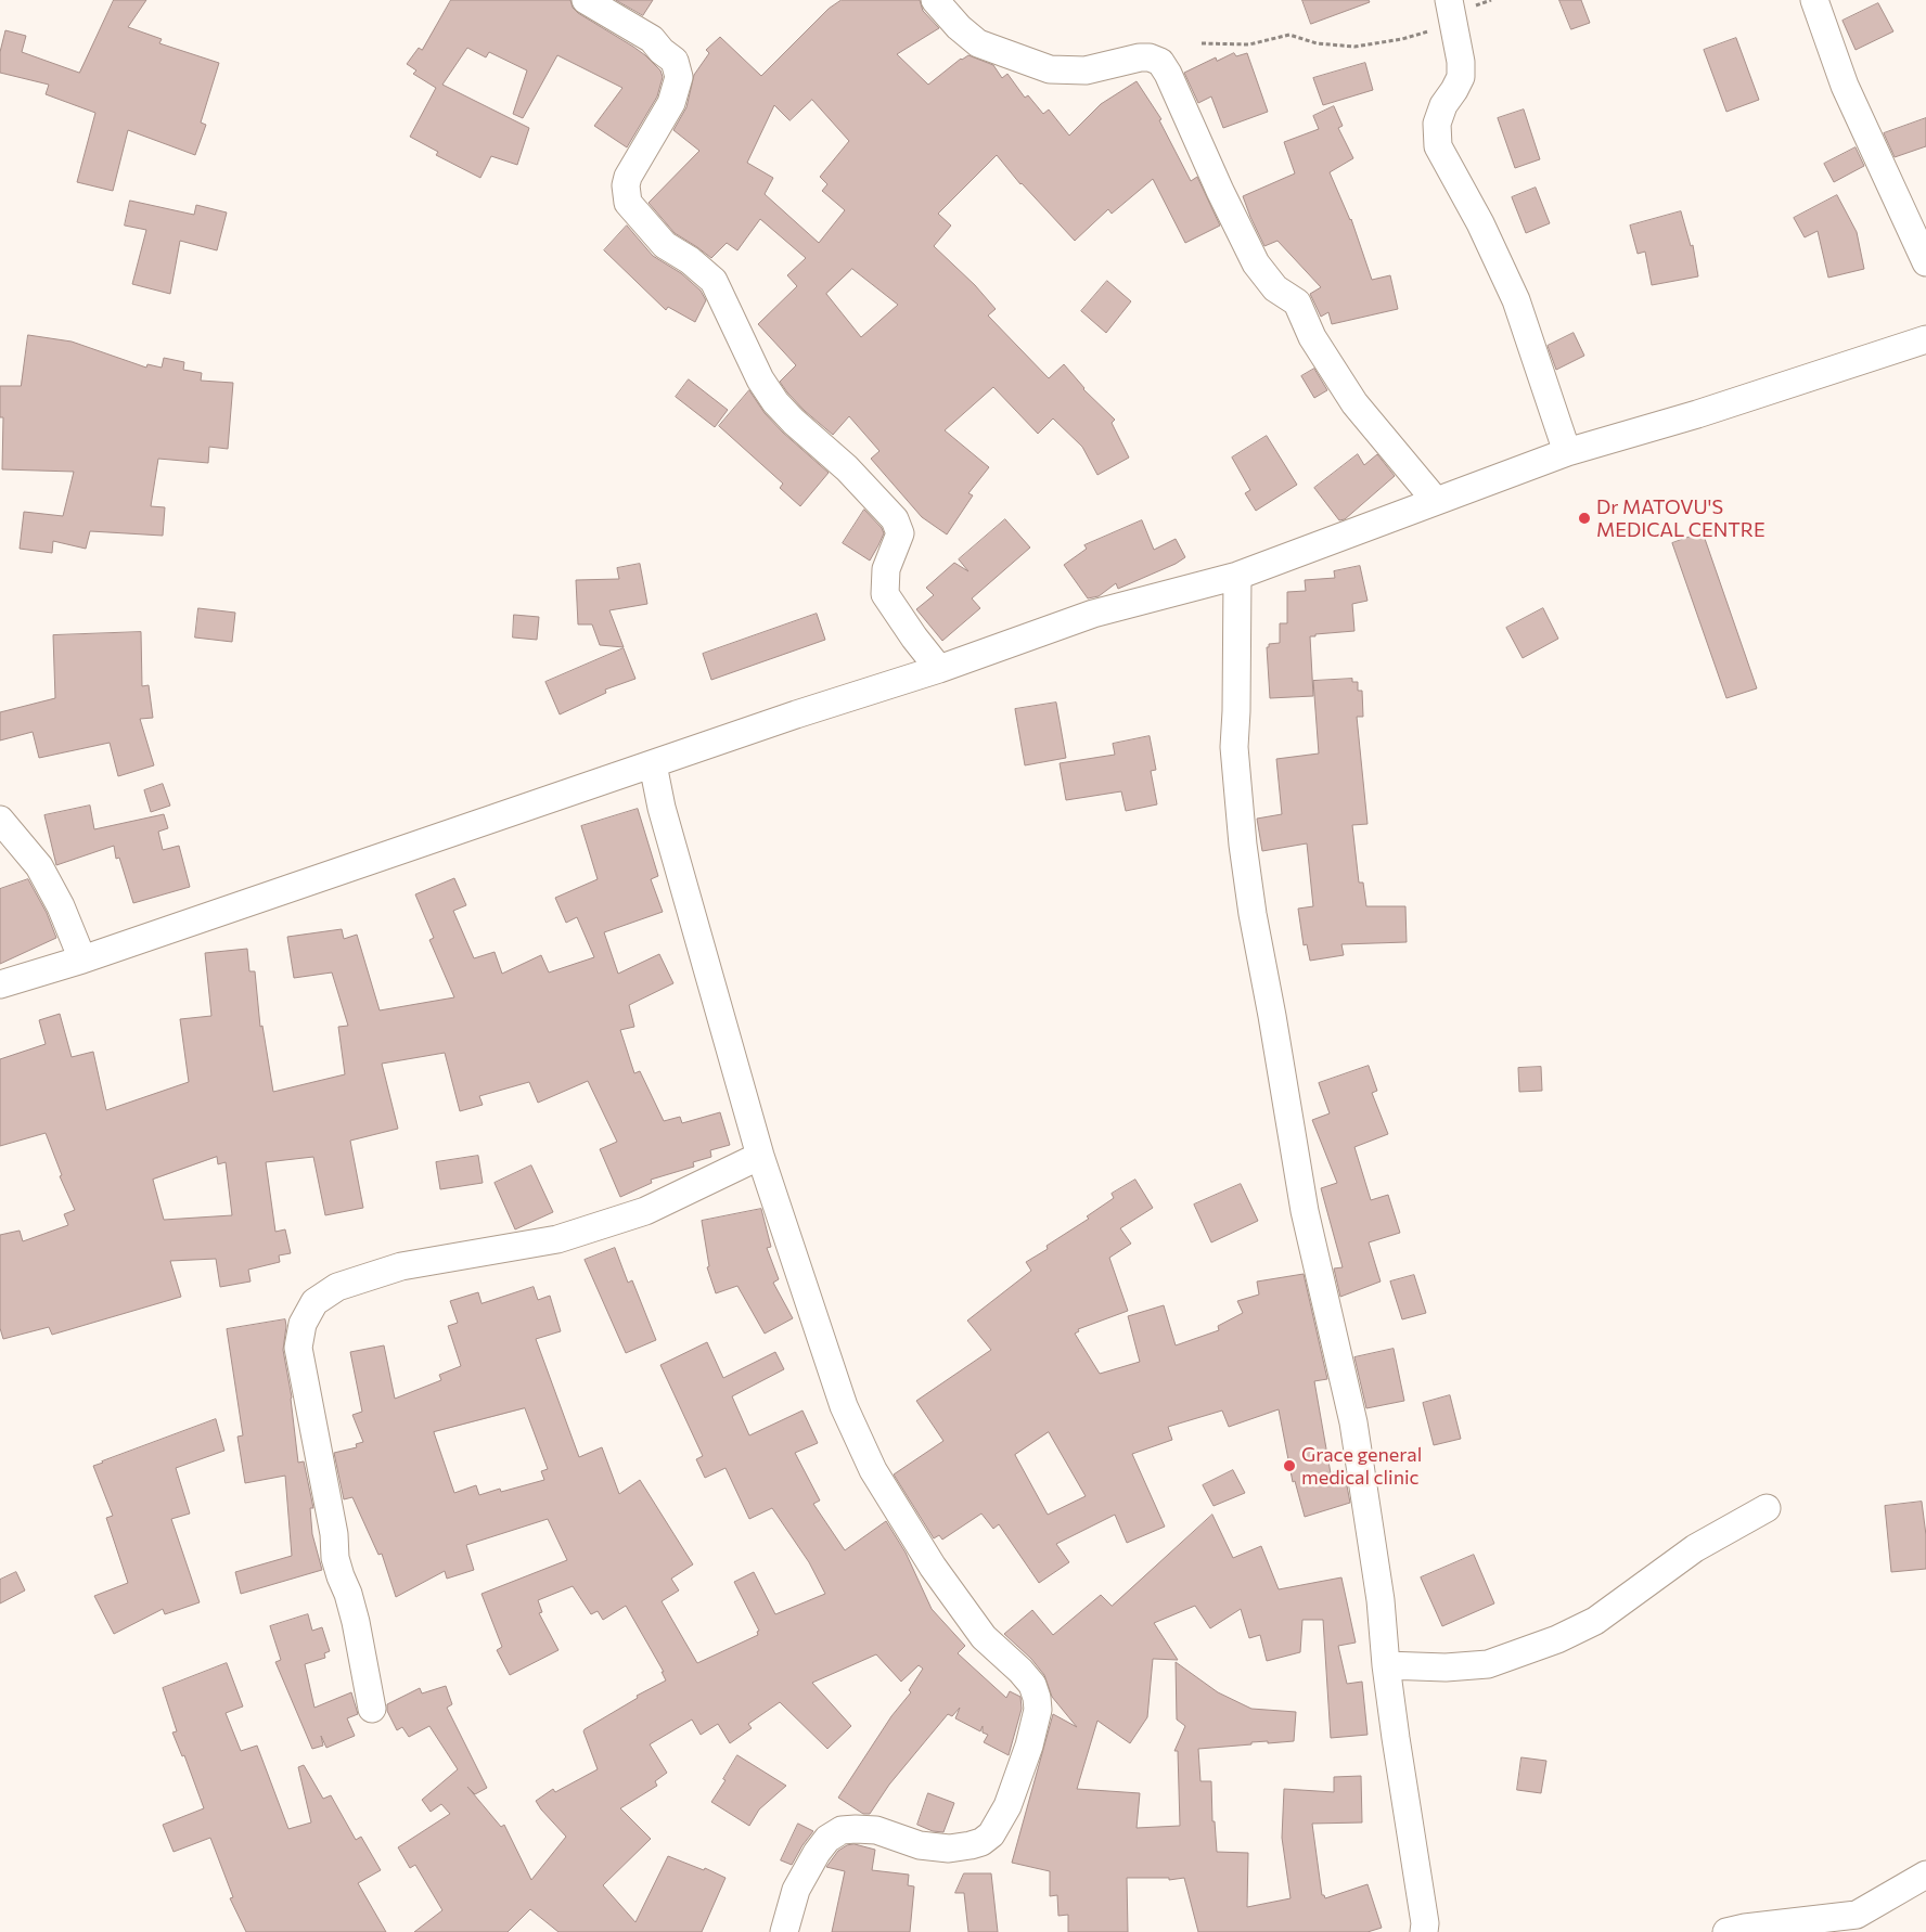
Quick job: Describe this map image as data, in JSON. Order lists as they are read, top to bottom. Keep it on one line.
{"places":["Dr MATOVU'S MEDICAL CENTRE","Grace general medical clinic"]}
